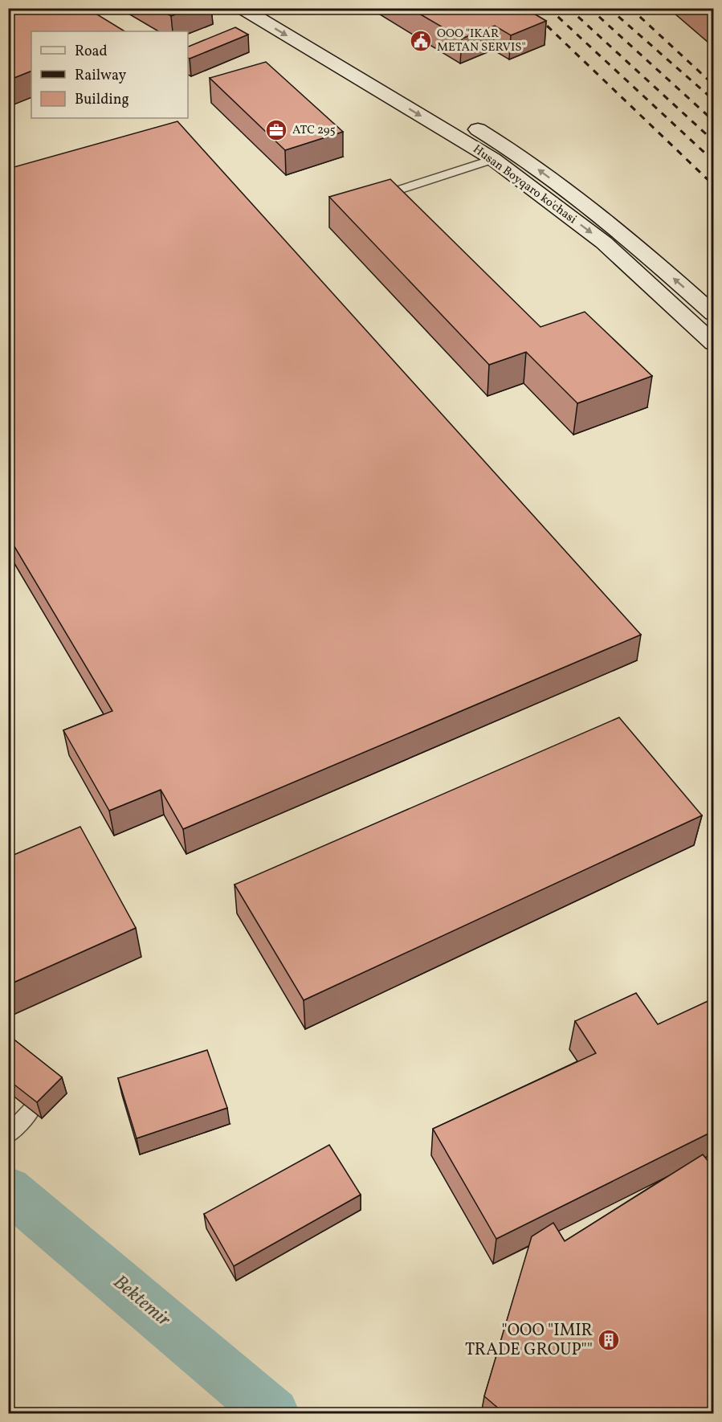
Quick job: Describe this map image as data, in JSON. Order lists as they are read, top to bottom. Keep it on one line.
{"streets":{"main road":["Husan Boyqaro ko'chasi"]},"water":["Bektemir"],"places":{"public building":["OOO \"IKAR METAN SERVIS\""],"office":["ATC 295"],"building":["\"ООО \"IMIR TRADE GROUP\"\""]},"legend":["Road","Railway","Building"]}
